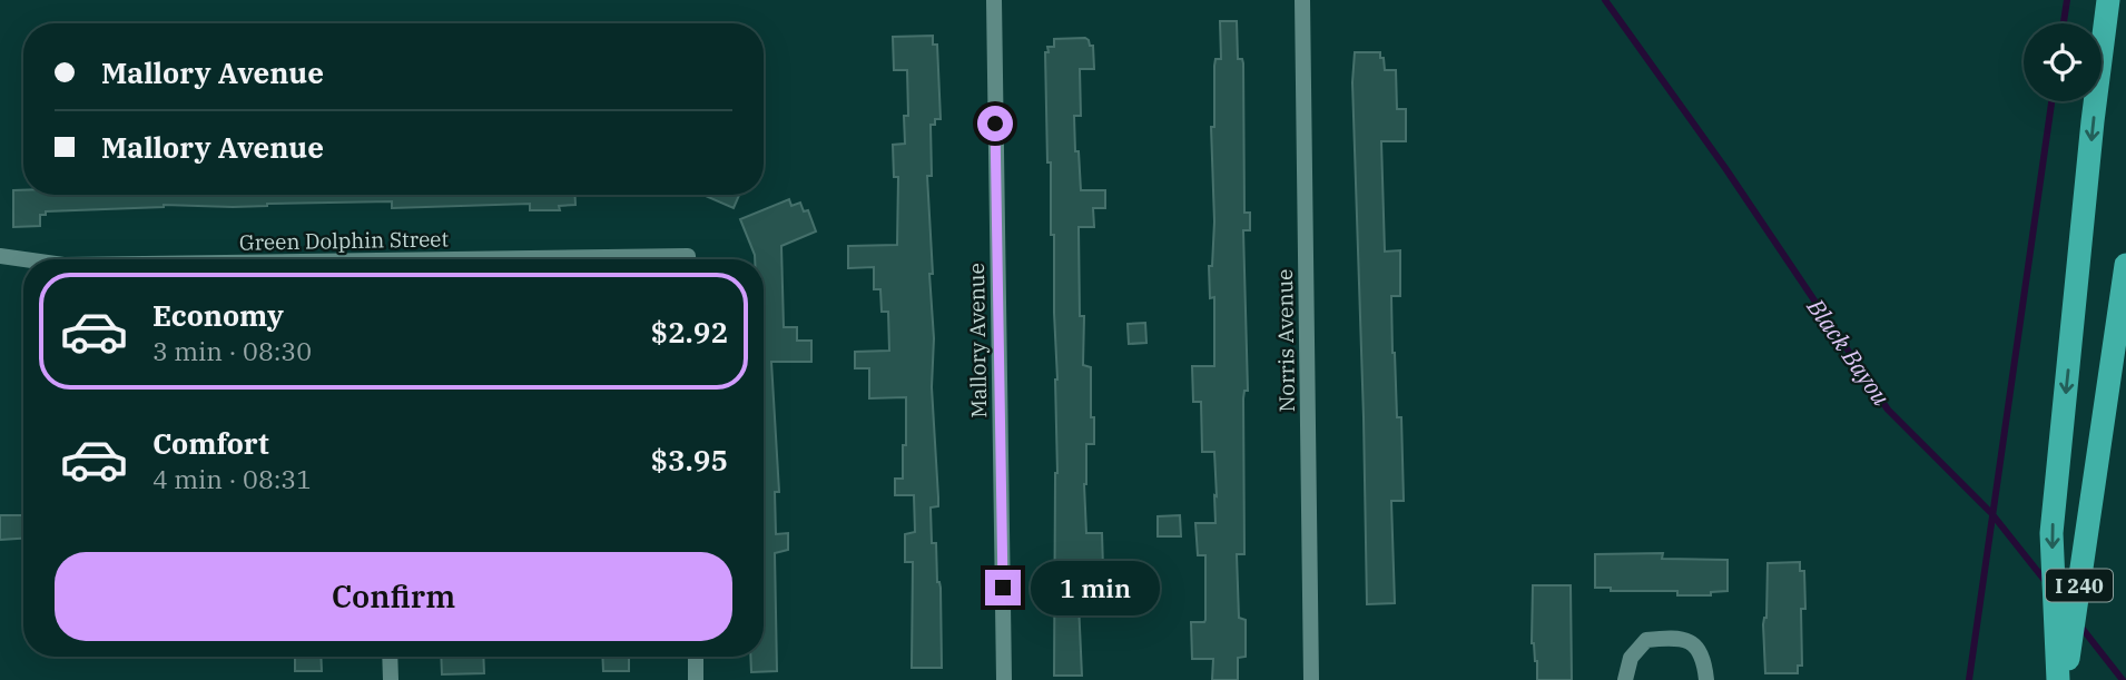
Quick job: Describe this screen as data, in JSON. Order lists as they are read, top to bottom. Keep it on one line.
{"streets":{"highway":["I 240"],"street":["Green Dolphin Street","Mallory Avenue","Norris Avenue"]},"water":["Black Bayou"],"page":{"banner":["Mallory Avenue","Mallory Avenue"],"list":[{"name":"Economy","note":"3 min · 08:30","value":"$2.92"},{"name":"Comfort","note":"4 min · 08:31","value":"$3.95"}],"buttons":"Confirm","bubble":"1 min"}}
